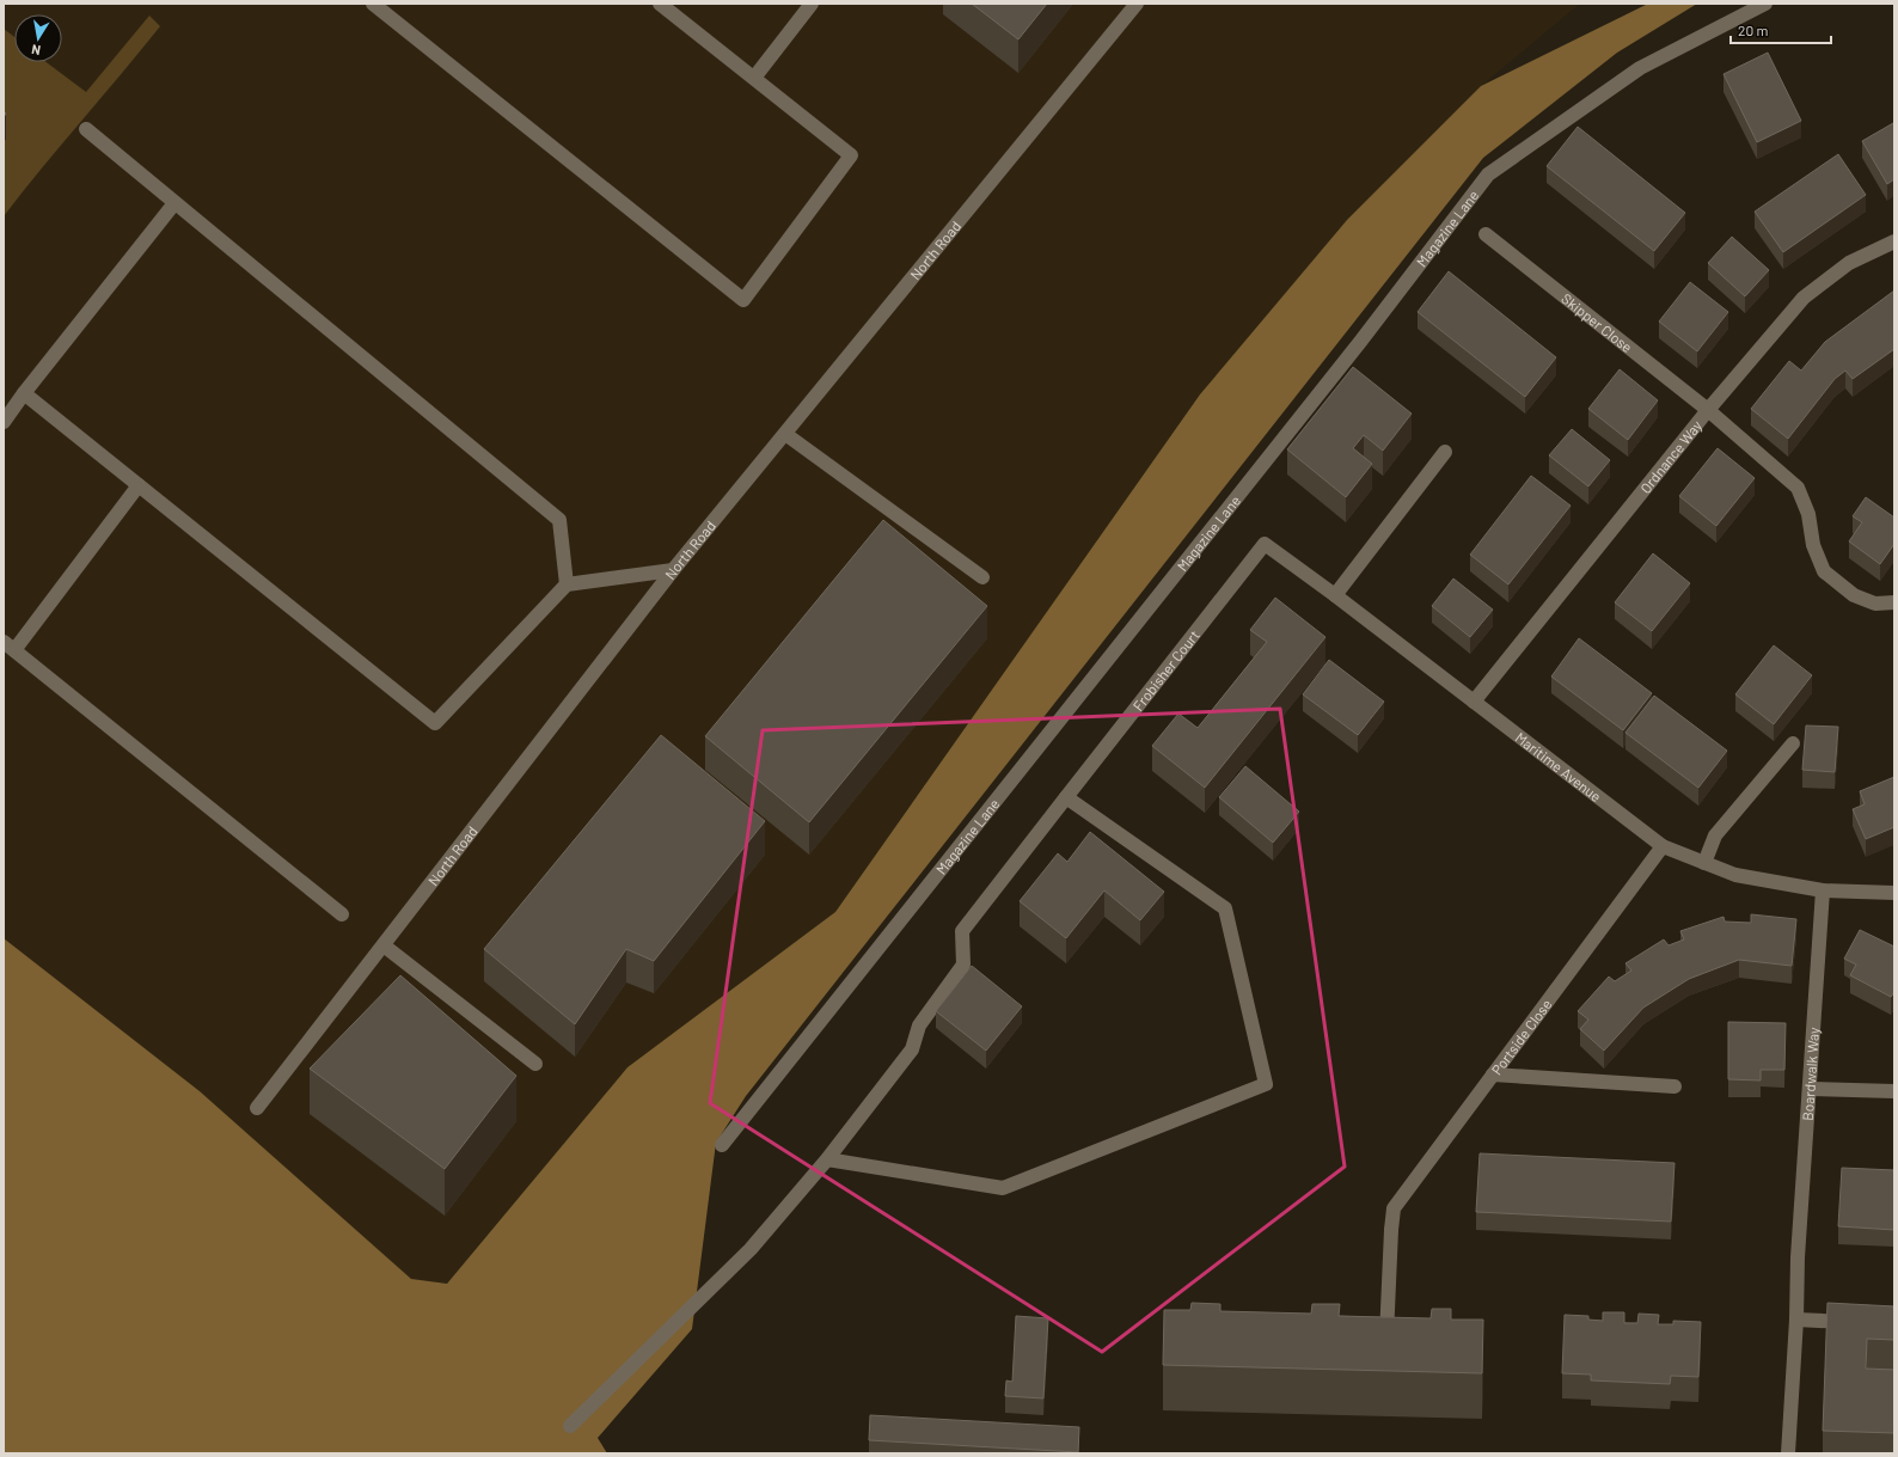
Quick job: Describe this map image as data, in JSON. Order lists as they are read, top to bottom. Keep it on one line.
{"streets":{"street":["Magazine Lane","North Road","Skipper Close","Ordnance Way","Frobisher Court","Maritime Avenue","Portside Close","Boardwalk Way"]},"crossings":[["Skipper Close","Ordnance Way"],["Ordnance Way","Maritime Avenue"],["Frobisher Court","Maritime Avenue"],["Maritime Avenue","Portside Close"],["Maritime Avenue","Boardwalk Way"]],"scale_bar":"20 m","north":"bottom"}
